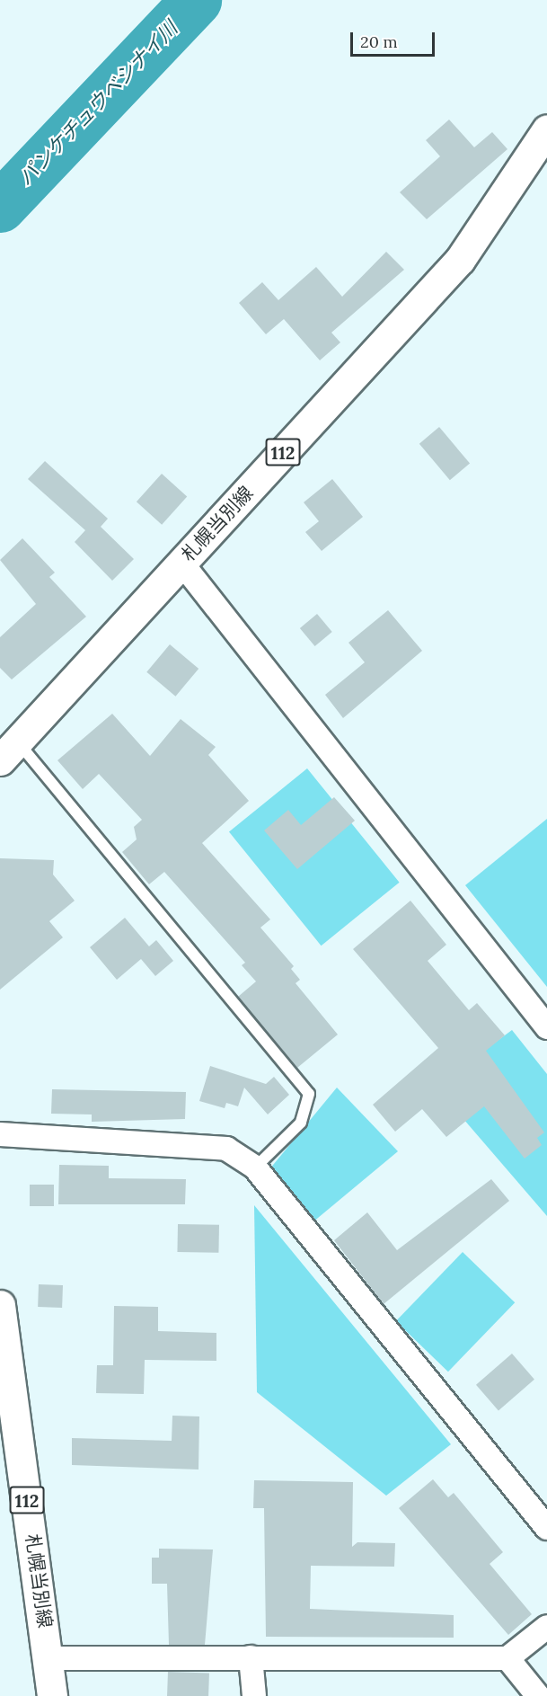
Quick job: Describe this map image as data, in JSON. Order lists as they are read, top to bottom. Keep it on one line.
{"streets":{"main road":["112","札幌当別線"]},"water":["パンケチュウベシナイ川"],"scale_bar":"20 m"}
